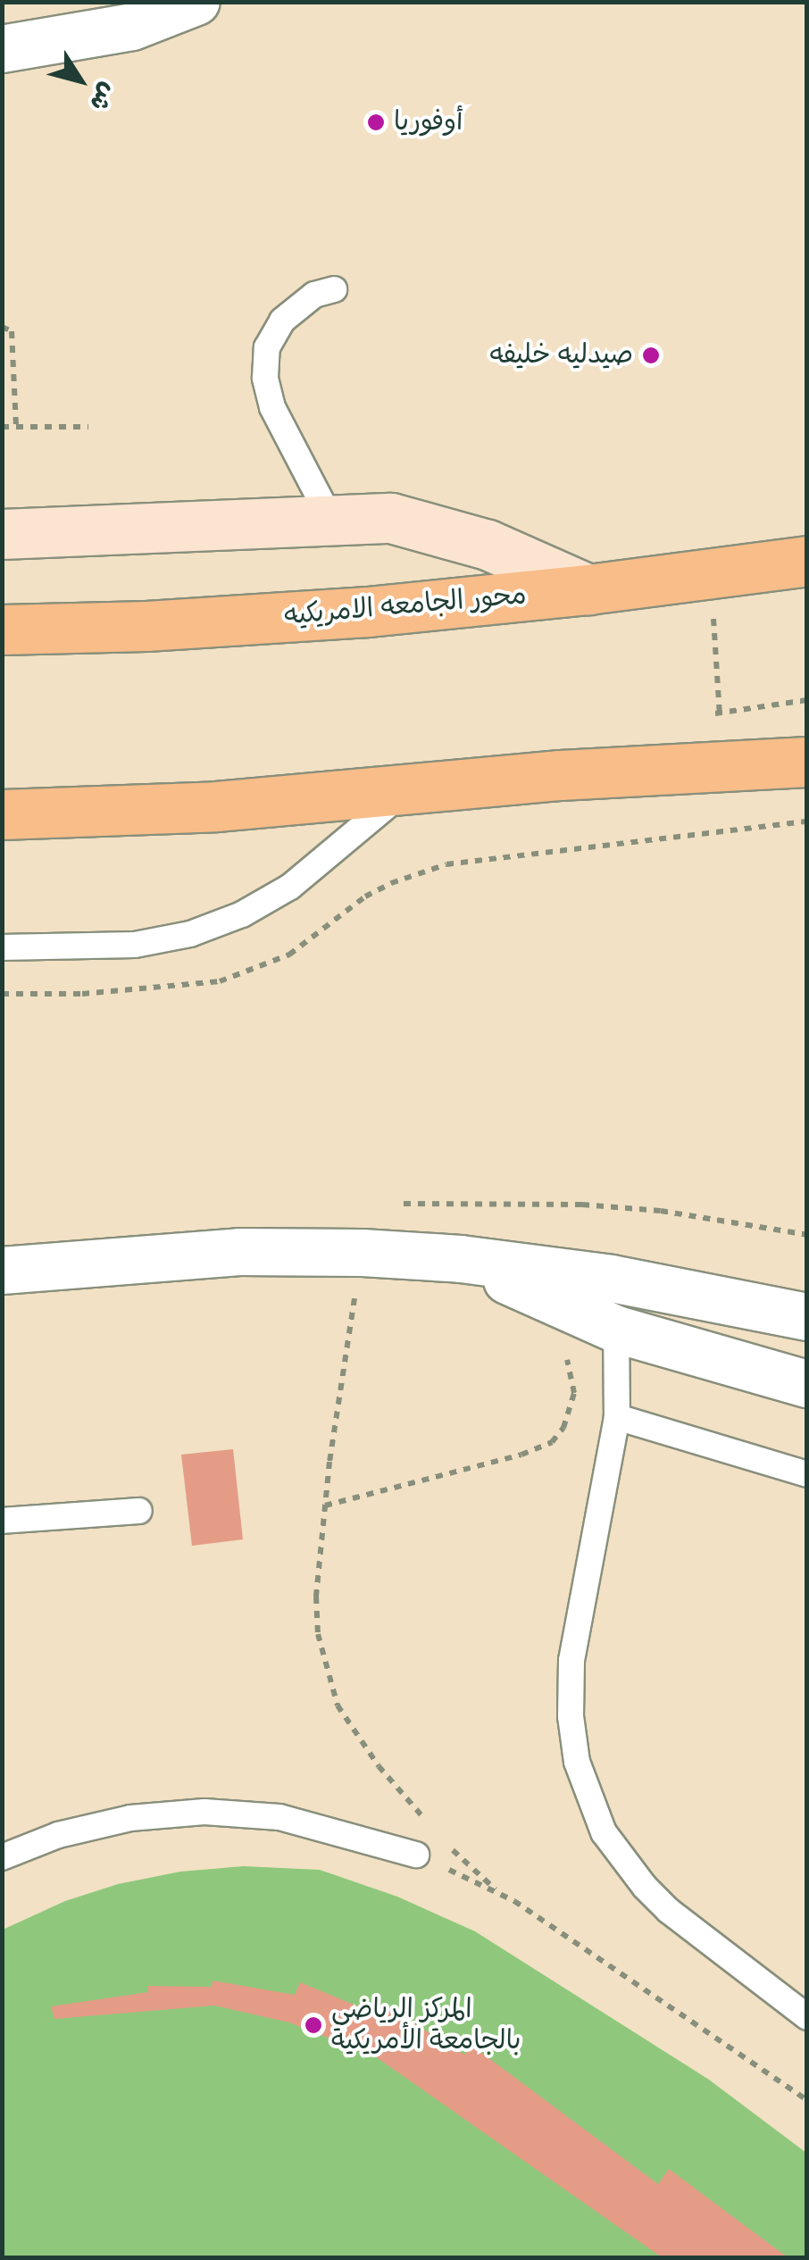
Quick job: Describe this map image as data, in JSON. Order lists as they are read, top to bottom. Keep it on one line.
{"streets":{"main road":["محور الجامعه الامريكيه"]},"places":["أوفوريا","صيدليه خليفه","المركز الرياضي بالجامعة الأمريكية"],"north":"bottom right"}
